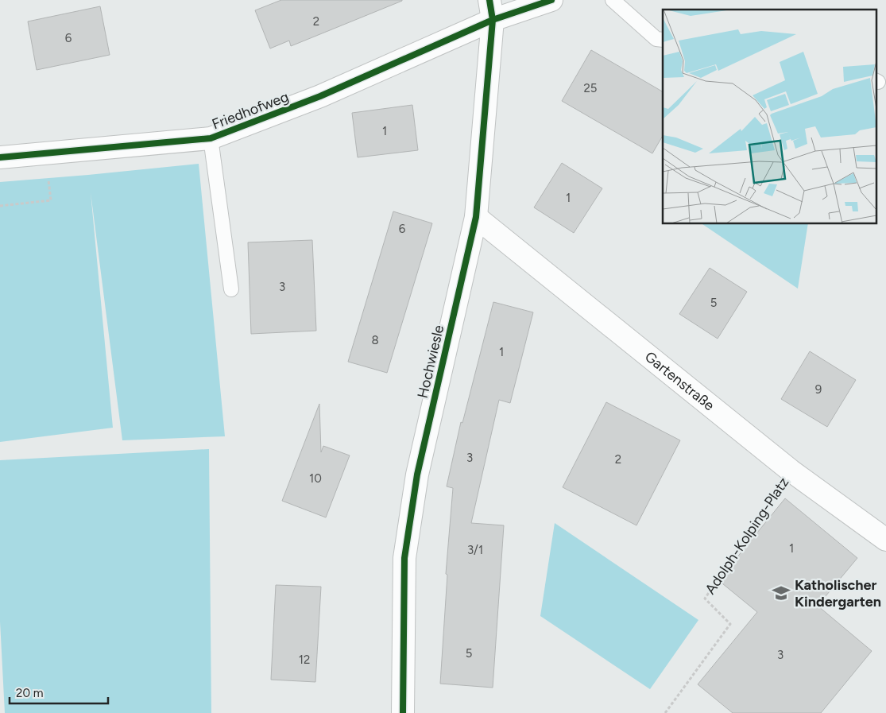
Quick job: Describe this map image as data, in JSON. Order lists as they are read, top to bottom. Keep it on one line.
{"streets":{"street":["Friedhofweg","Hochwiesle","Gartenstraße"],"path":["Adolph-Kolping-Platz"]},"crossings":[["Friedhofweg","Hochwiesle"],["Hochwiesle","Gartenstraße"],["Gartenstraße","Adolph-Kolping-Platz"]],"places":{"school or university":["Katholischer Kindergarten"]},"house_numbers":["2","6","25","1","1","6","3","5","8","1","9","3","2","10","1","3/1","5","3","12"],"scale_bar":"20 m"}
